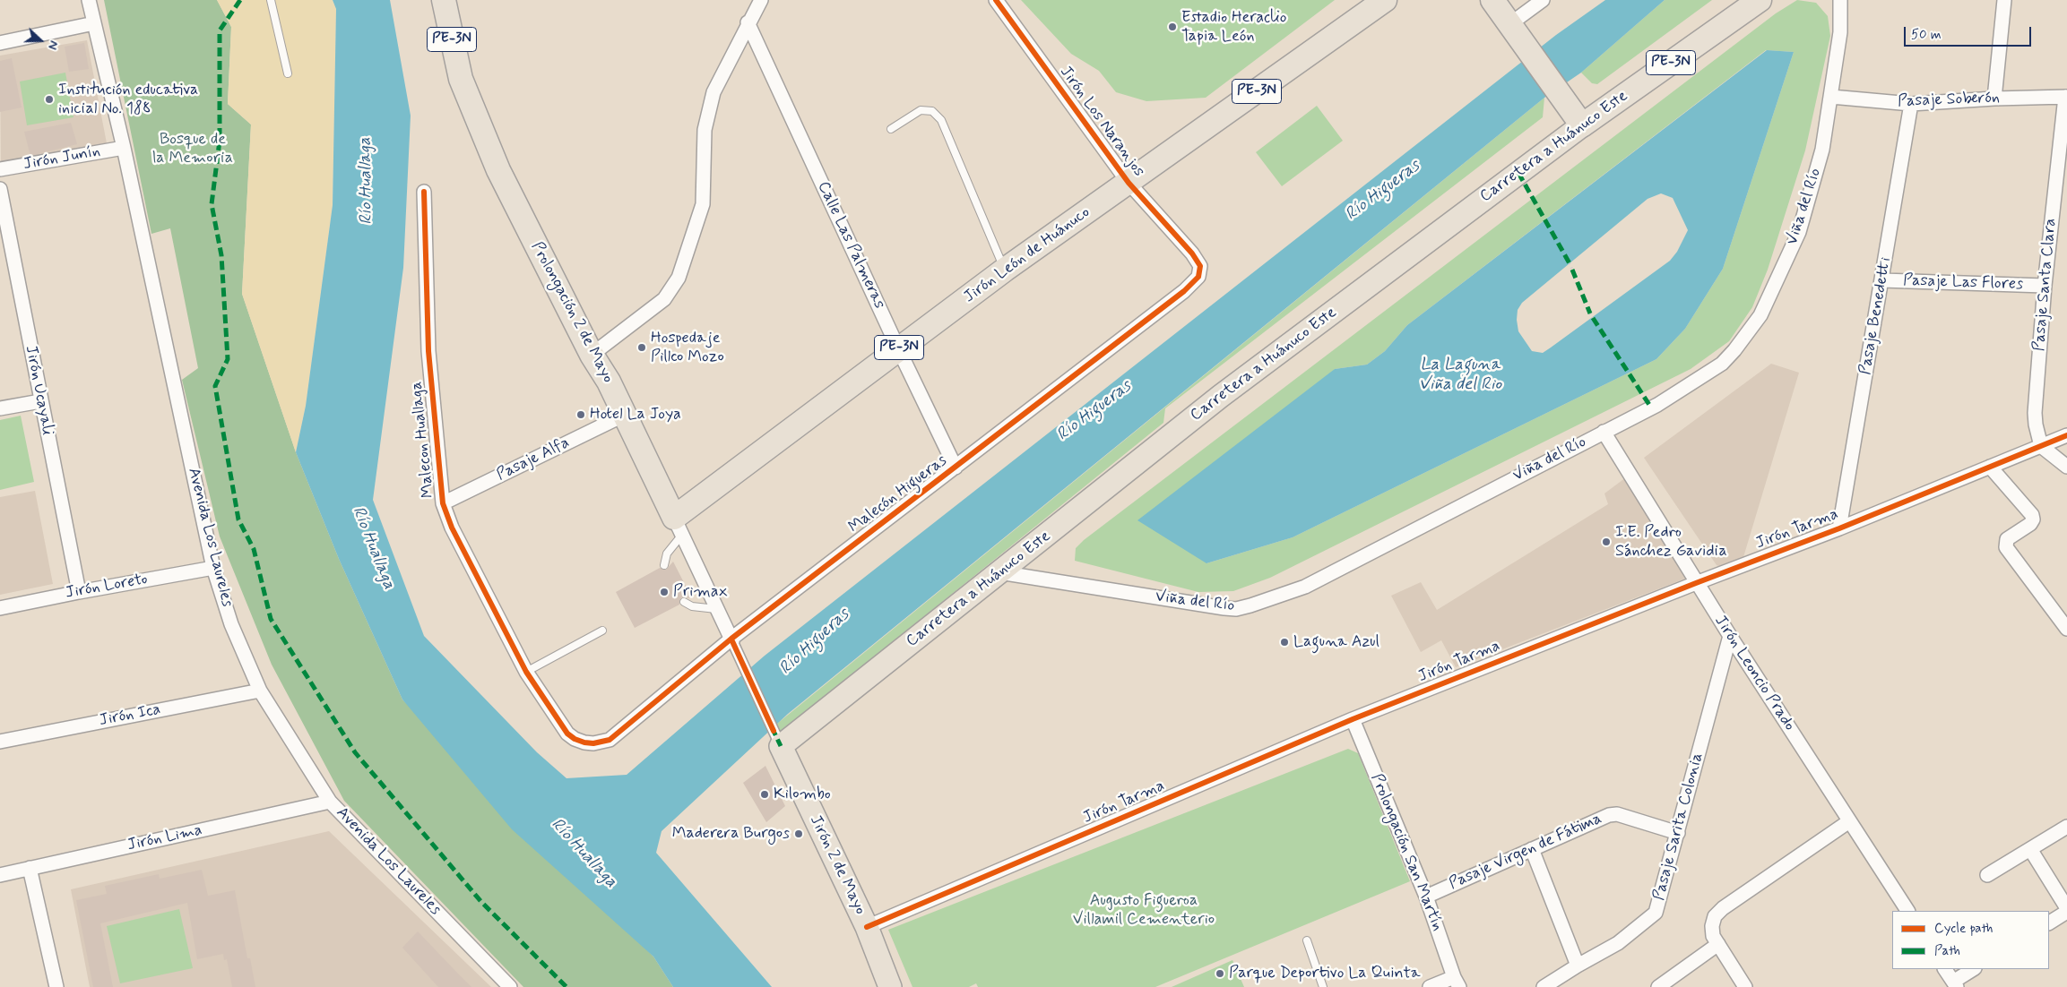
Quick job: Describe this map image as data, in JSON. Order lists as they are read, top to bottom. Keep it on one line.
{"streets":{"highway":["PE-3N","Carretera a Huánuco Este","Jirón León de Huánuco","Prolongación 2 de Mayo"],"main road":["Jirón 2 de Mayo"],"street":["Pasaje Soberón","Jirón Los Naranjos","Jirón Junín","Viña del Río","Calle Las Palmeras","Pasaje Las Flores","Pasaje Santa Clara","Pasaje Benedetti","Jirón Ucayali","Malecon Huallaga","Pasaje Alfa","Malecón Higueras","Jirón Tarma","Avenida Los Laureles","Jirón Loreto","Jirón Leoncio Prado","Jirón Ica","Pasaje Sarita Colonia","Jirón Lima","Pasaje Virgen de Fátima","Prolongación San Martín"]},"crossings":[["PE-3N","Carretera a Huánuco Este"],["PE-3N","Prolongación 2 de Mayo"],["PE-3N","Malecón Higueras"],["PE-3N","Jirón 2 de Mayo"],["Pasaje Soberón","Viña del Río"],["Pasaje Soberón","Pasaje Santa Clara"],["Pasaje Soberón","Pasaje Benedetti"],["Jirón Los Naranjos","Jirón León de Huánuco"],["Jirón Los Naranjos","Malecón Higueras"],["Carretera a Huánuco Este","Viña del Río"],["Carretera a Huánuco Este","Jirón 2 de Mayo"],["Jirón Junín","Avenida Los Laureles"],["Viña del Río","Jirón Leoncio Prado"],["Calle Las Palmeras","Jirón León de Huánuco"],["Calle Las Palmeras","Malecón Higueras"],["Jirón León de Huánuco","Prolongación 2 de Mayo"],["Pasaje Las Flores","Pasaje Santa Clara"],["Pasaje Las Flores","Pasaje Benedetti"],["Pasaje Santa Clara","Jirón Tarma"],["Prolongación 2 de Mayo","Pasaje Alfa"],["Prolongación 2 de Mayo","Malecón Higueras"],["Pasaje Benedetti","Jirón Tarma"],["Jirón Ucayali","Jirón Loreto"],["Malecon Huallaga","Pasaje Alfa"],["Malecon Huallaga","Malecón Higueras"],["Jirón Tarma","Jirón Leoncio Prado"],["Jirón Tarma","Prolongación San Martín"],["Jirón Tarma","Jirón 2 de Mayo"],["Avenida Los Laureles","Jirón Loreto"],["Avenida Los Laureles","Jirón Ica"],["Avenida Los Laureles","Jirón Lima"],["Jirón Leoncio Prado","Pasaje Sarita Colonia"],["Pasaje Sarita Colonia","Pasaje Virgen de Fátima"],["Pasaje Virgen de Fátima","Prolongación San Martín"]],"water":["Río Huallaga","Río Higueras","La Laguna Viña del Rio"],"parks":["Bosque de la Memoria","Augusto Figueroa Villamil Cementerio"],"places":["Estadio Heraclio Tapia León","Institución educativa inicial No. 188","Hospedaje Pillco Mozo","Hotel La Joya","I.E. Pedro Sánchez Gavidia","Primax","Laguna Azul","Kilombo","Maderera Burgos","Parque Deportivo La Quinta"],"legend":["Cycle path","Path"],"scale_bar":"50 m","north":"right"}
